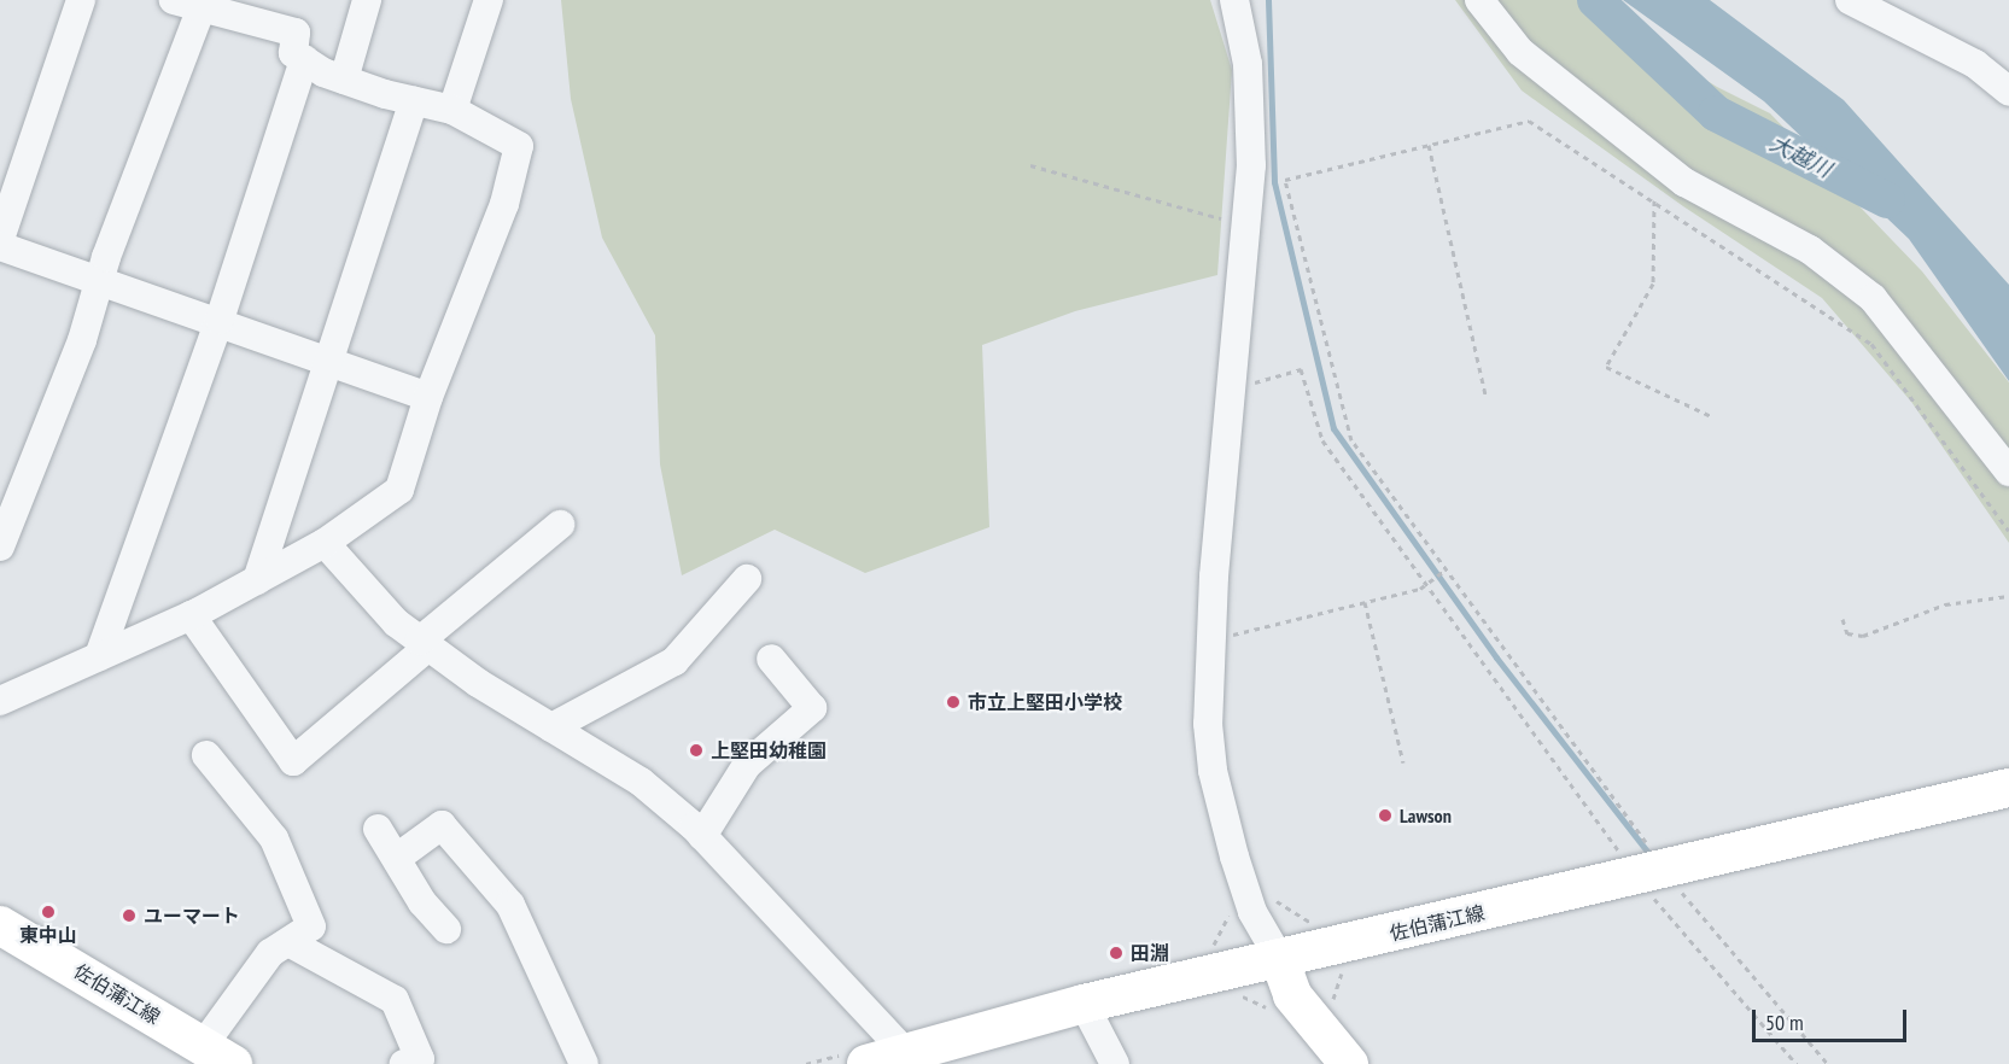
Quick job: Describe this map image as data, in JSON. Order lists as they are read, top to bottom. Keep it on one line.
{"streets":{"main road":["佐伯蒲江線"]},"water":["大越川"],"places":["市立上堅田小学校","上堅田幼稚園","Lawson","東中山","ユーマート","田淵"],"scale_bar":"50 m"}
